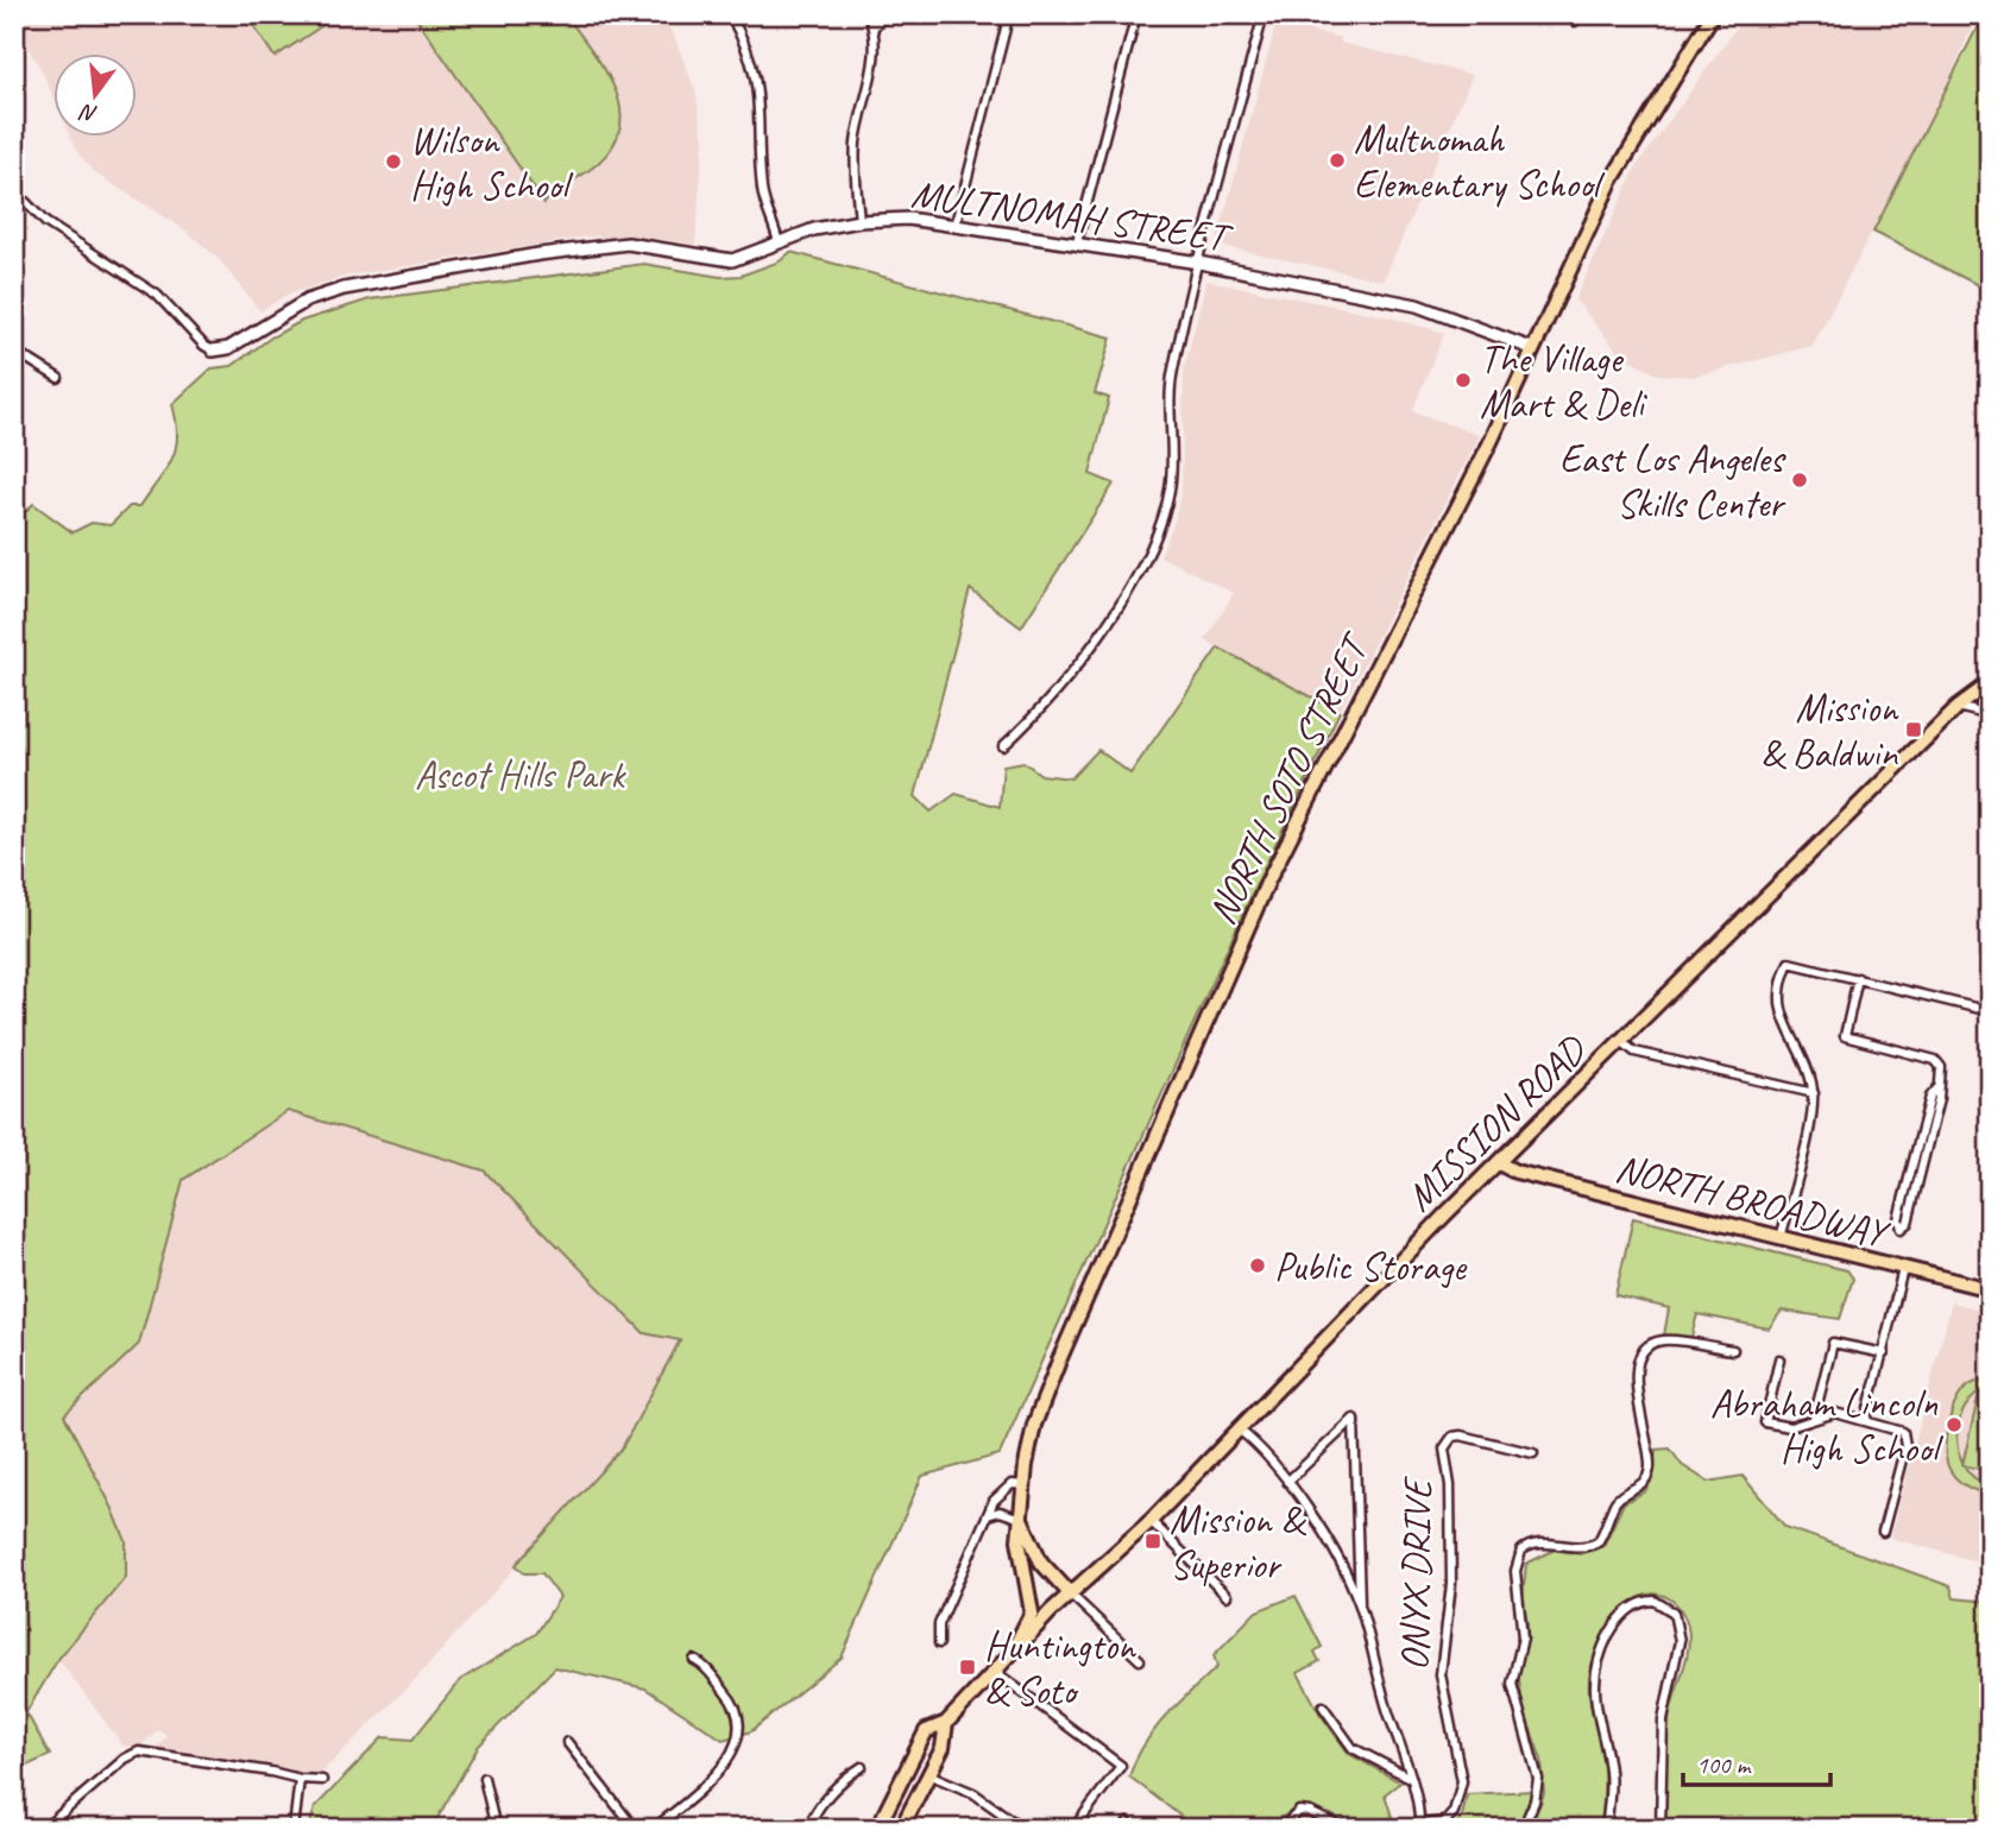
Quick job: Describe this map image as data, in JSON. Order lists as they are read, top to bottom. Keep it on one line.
{"streets":{"main road":["NORTH SOTO STREET","MISSION ROAD","NORTH BROADWAY"],"street":["MULTNOMAH STREET","ONYX DRIVE"]},"crossings":[["MULTNOMAH STREET","NORTH SOTO STREET"],["NORTH SOTO STREET","MISSION ROAD"],["MISSION ROAD","NORTH BROADWAY"]],"parks":["Ascot Hills Park"],"places":{"other":["Multnomah Elementary School","Wilson High School","The Village Mart & Deli","East Los Angeles Skills Center","Public Storage","Abraham Lincoln High School"],"transit":["Mission & Baldwin","Mission & Superior","Huntington & Soto"]},"scale_bar":"100 m","north":"bottom"}
